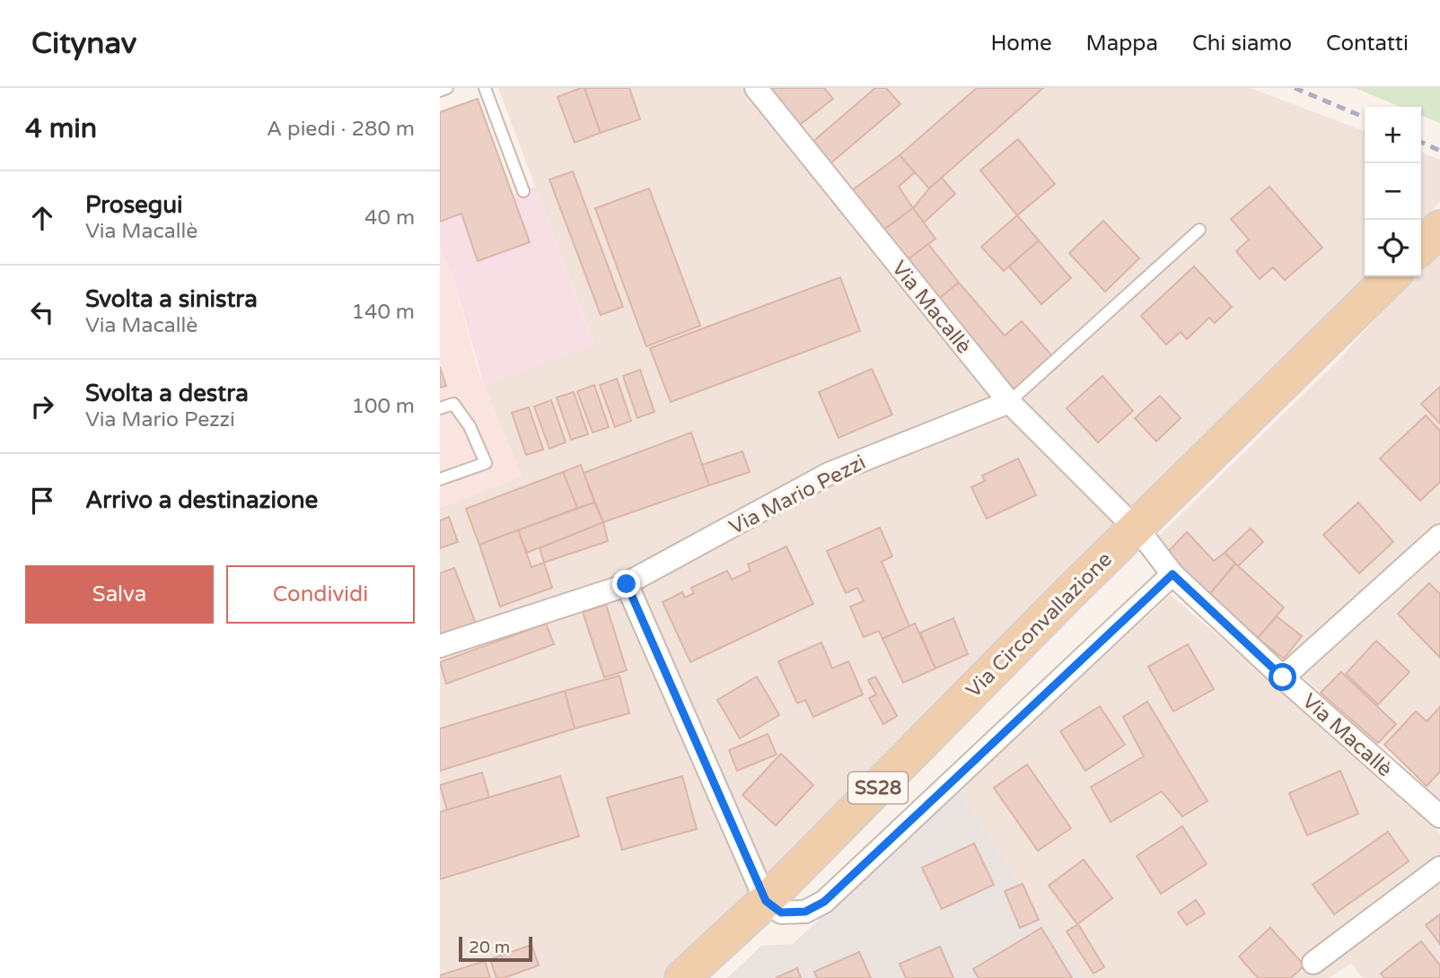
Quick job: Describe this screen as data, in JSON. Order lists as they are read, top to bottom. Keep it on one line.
{"streets":{"main road":["Via Circonvallazione","SS28"],"street":["Via Macallè","Via Mario Pezzi"]},"crossings":[["Via Macallè","Via Mario Pezzi"]],"scale_bar":"20 m","page":{"header":"Citynav","nav":["Home","Mappa","Chi siamo","Contatti"],"heading":["4 min","A piedi · 280 m"],"map_buttons":["+","−"],"list":[["Prosegui","Via Macallè","40 m"],["Svolta a sinistra","Via Macallè","140 m"],["Svolta a destra","Via Mario Pezzi","100 m"],"Arrivo a destinazione"],"buttons":["Salva","Condividi"],"scale":"20 m"}}
